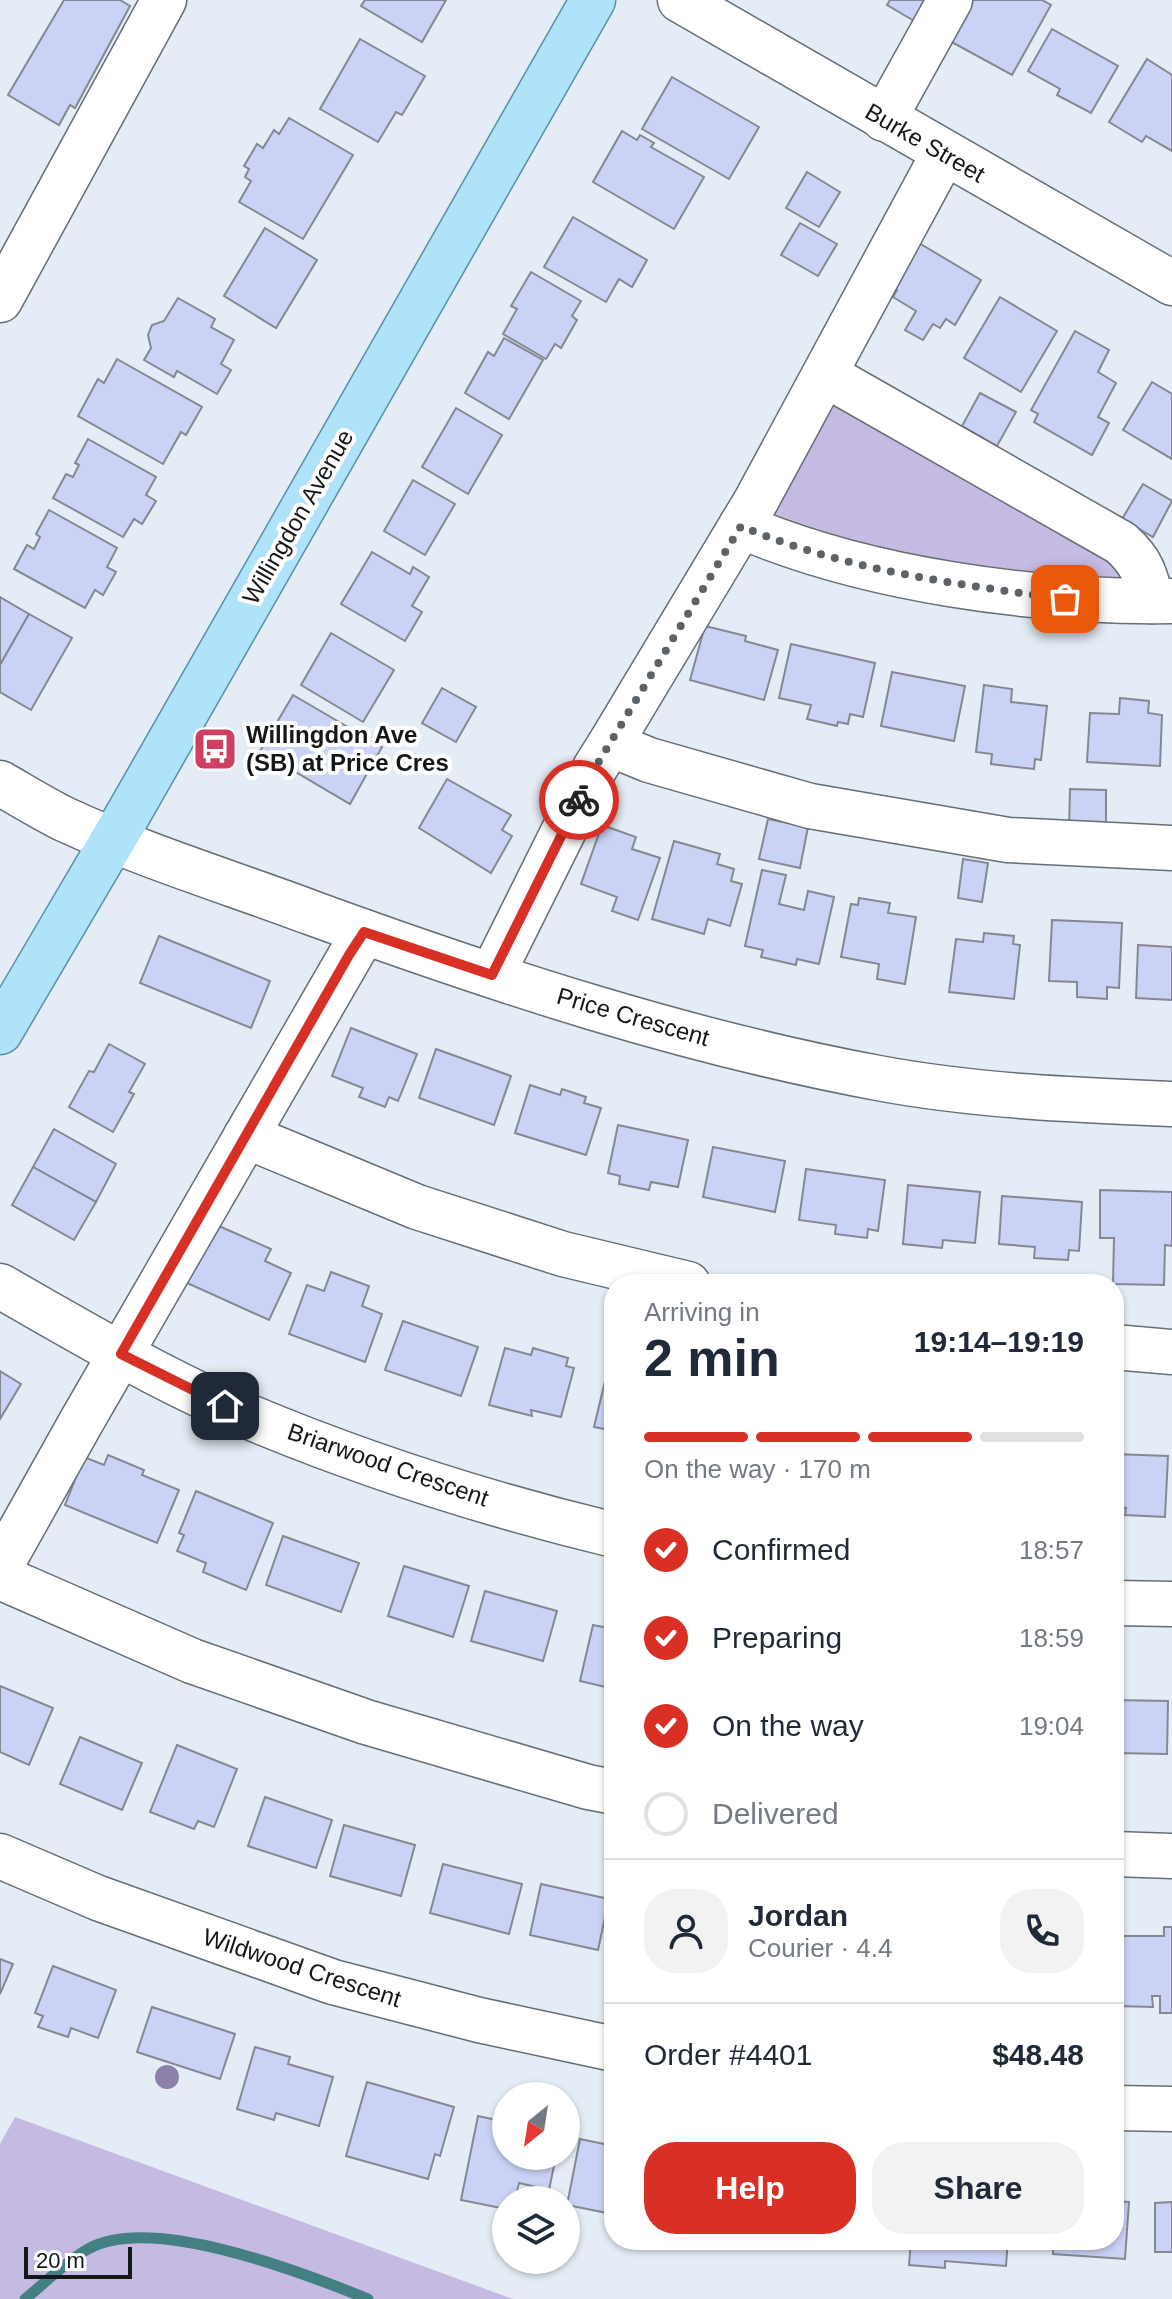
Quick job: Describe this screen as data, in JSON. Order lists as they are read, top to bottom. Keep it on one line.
{"streets":{"main road":["Willingdon Avenue"],"street":["Burke Street","Price Crescent","Briarwood Crescent","Wildwood Crescent"]},"crossings":[["Willingdon Avenue","Price Crescent"]],"places":{"bus stop":["Willingdon Ave (SB) at Price Cres"]},"scale_bar":"20 m","north":"bottom left","page":{"heading":["2 min","Arriving in","19:14–19:19"],"panel":["Jordan","Courier · 4.4","Order #4401","$48.48"],"bar":"On the way · 170 m","list":[["Confirmed","18:57"],["Preparing","18:59"],["On the way","19:04"],"Delivered"],"buttons":["Help","Share"],"scale":"20 m"}}
